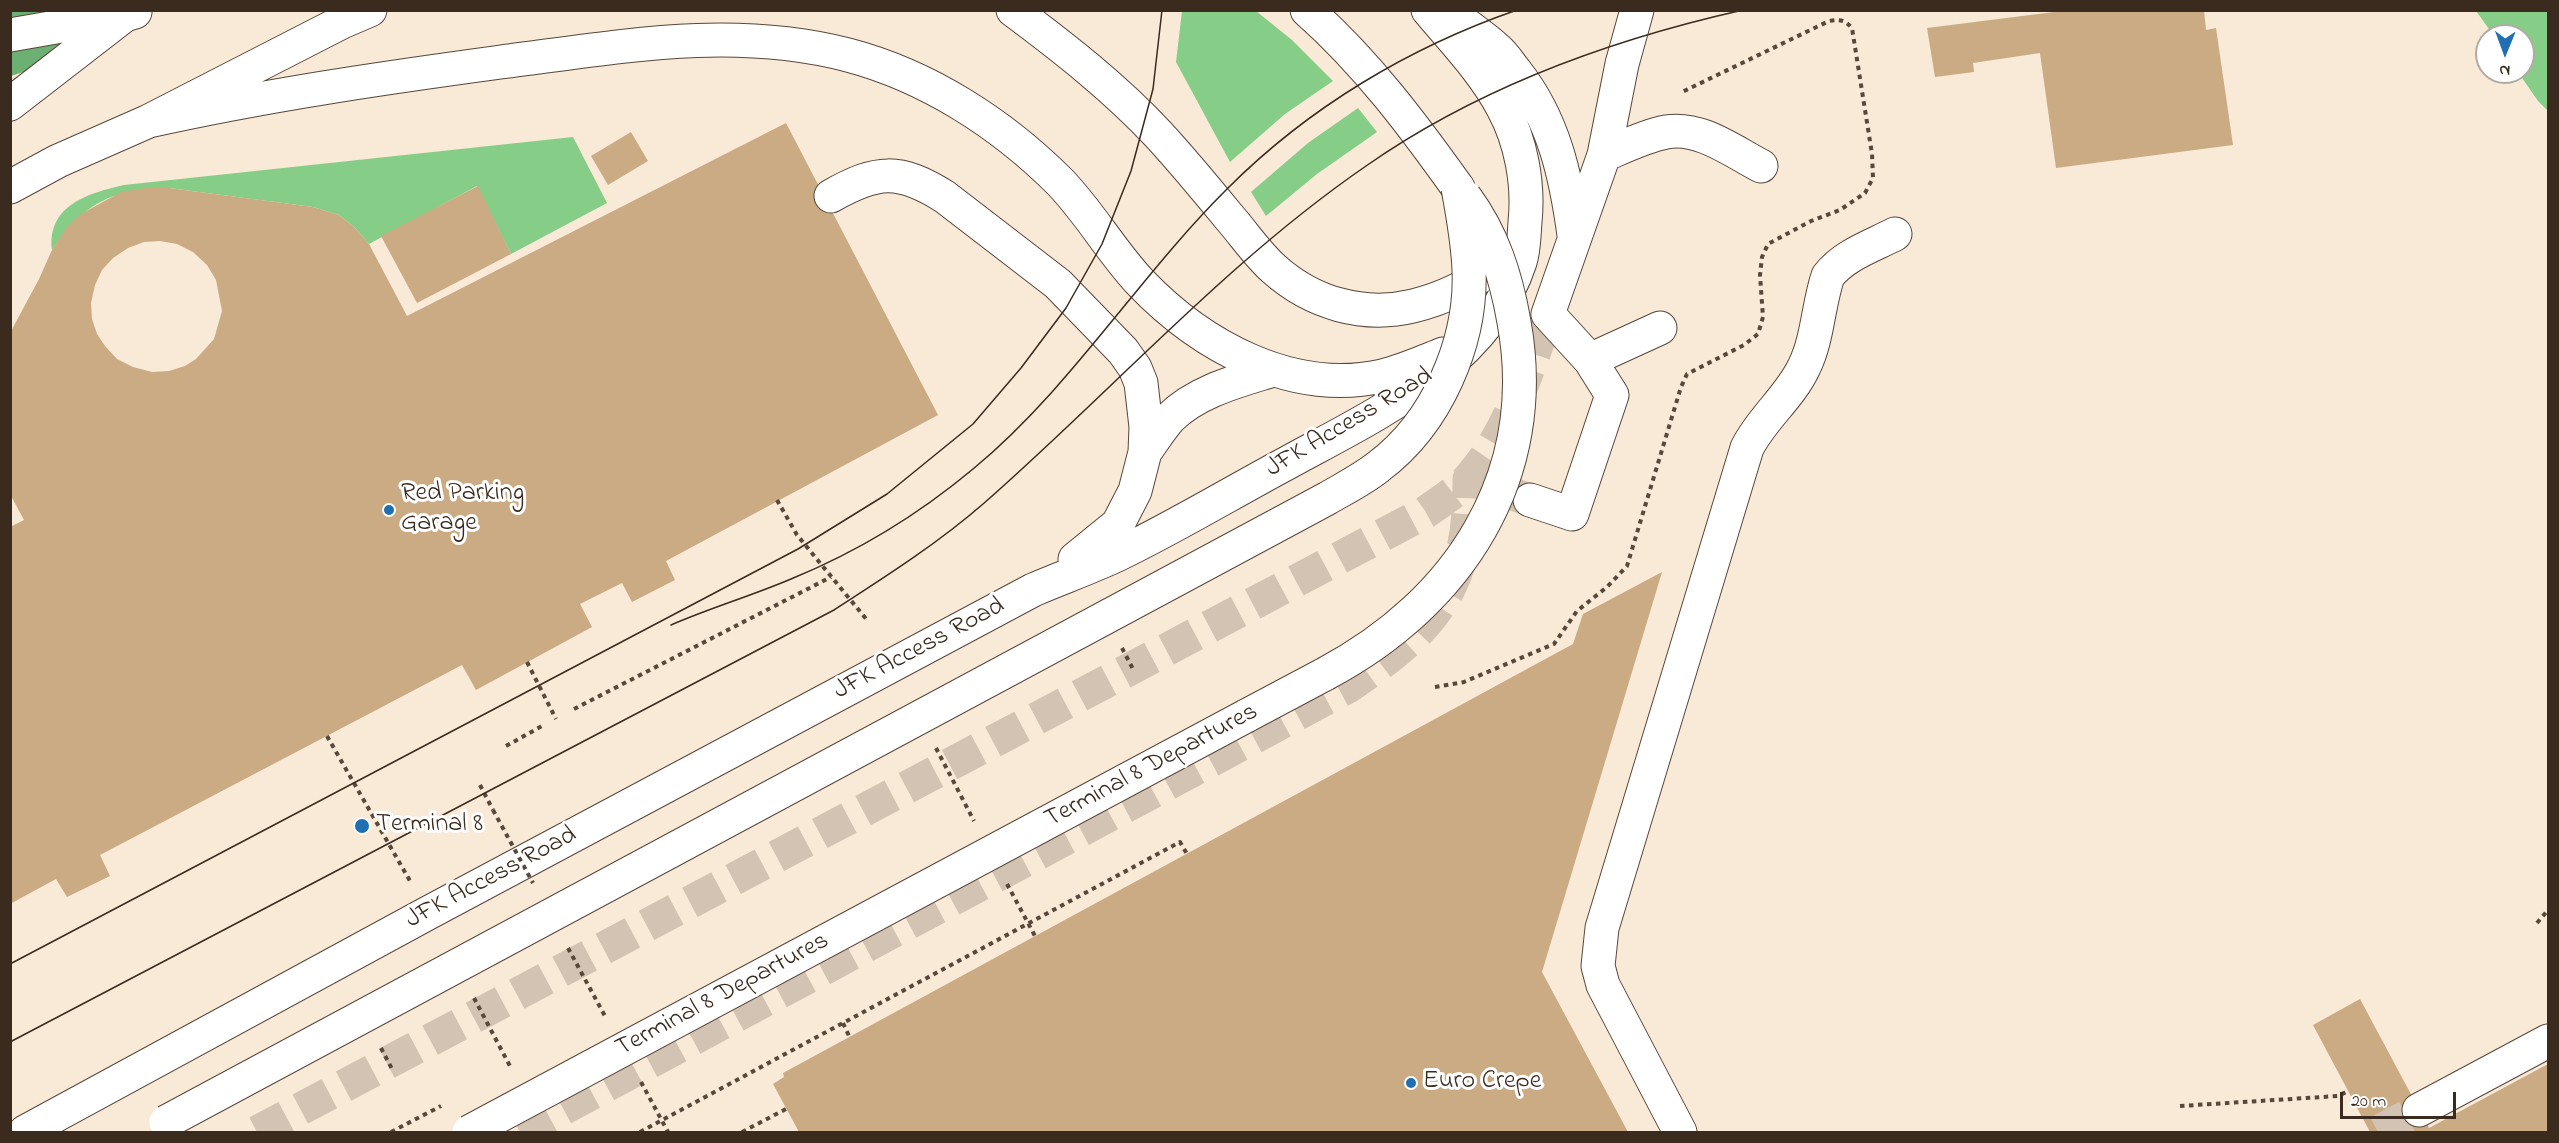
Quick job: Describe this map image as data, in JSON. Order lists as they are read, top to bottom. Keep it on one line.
{"streets":{"main road":["JFK Access Road","Terminal 8 Departures"]},"places":["Red Parking Garage","Terminal 8","Euro Crepe"],"scale_bar":"20 m","north":"bottom"}
